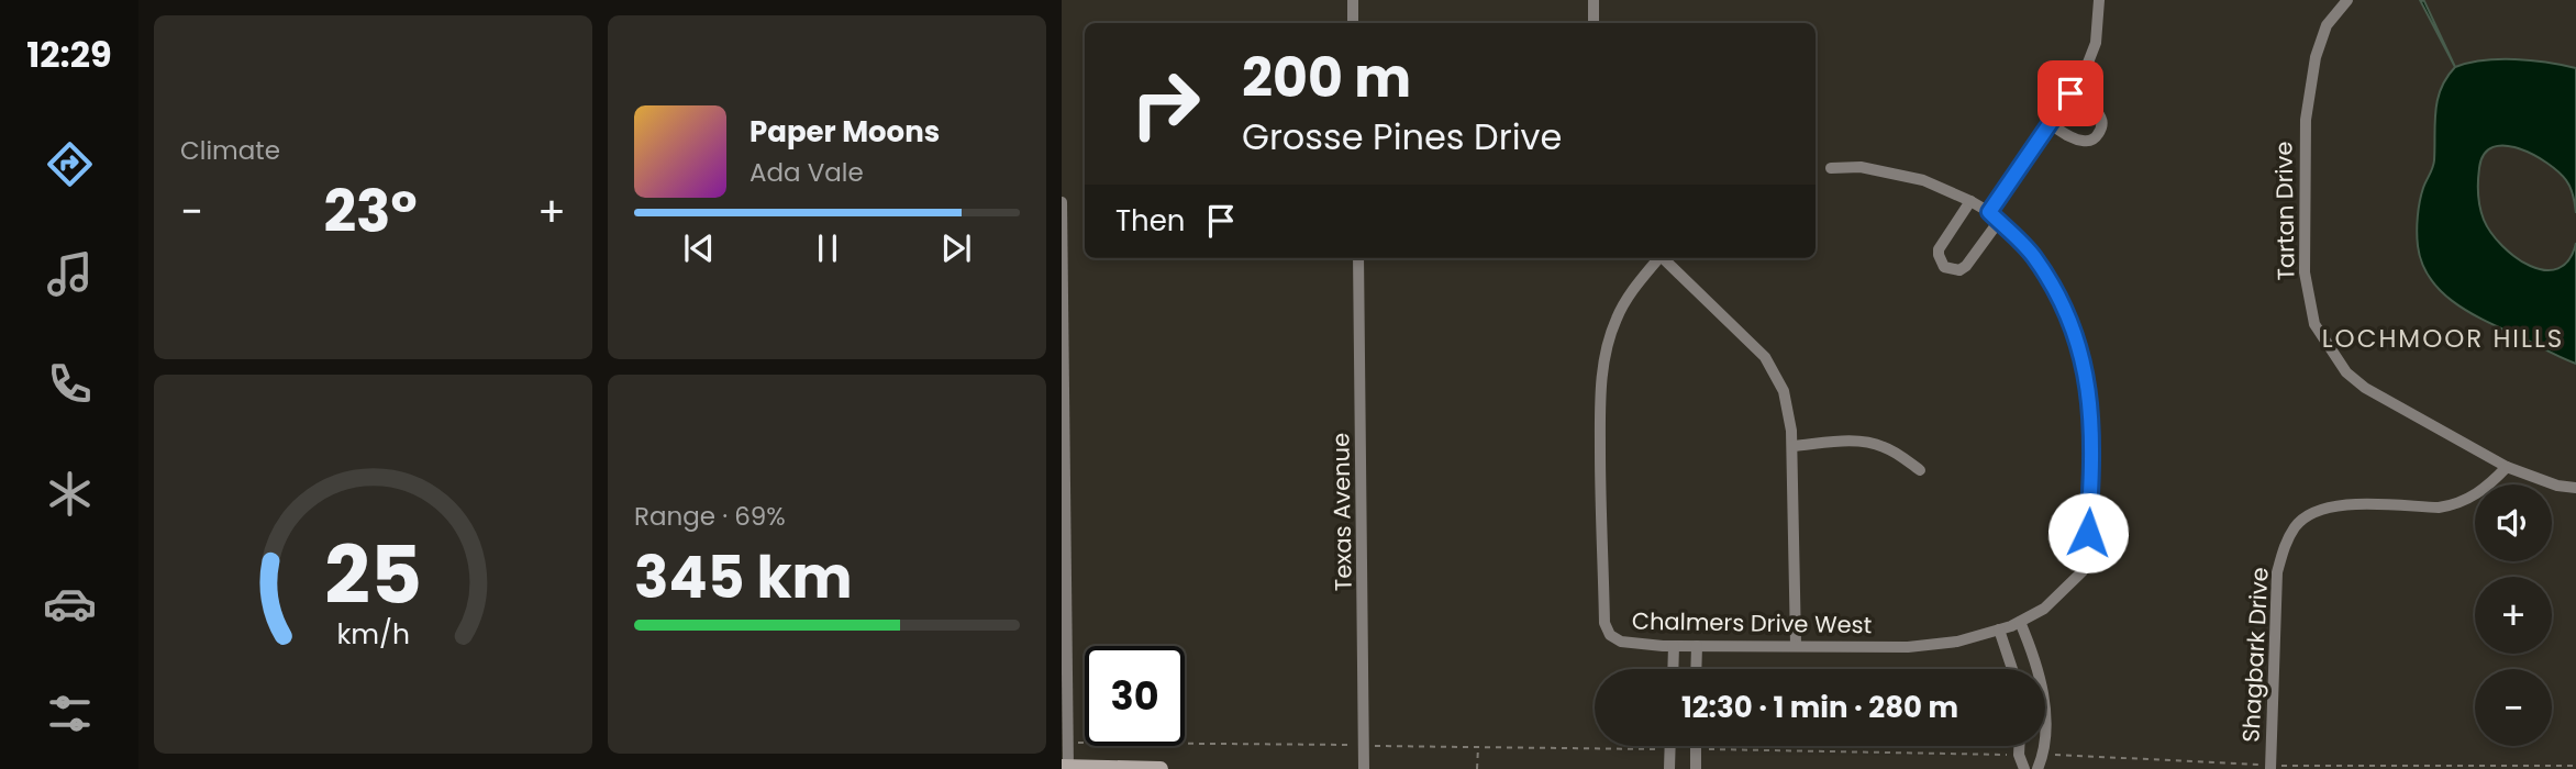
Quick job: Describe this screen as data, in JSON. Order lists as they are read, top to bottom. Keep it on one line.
{"streets":{"street":["Tartan Drive","Texas Avenue","Chalmers Drive West","Shagbark Drive"]},"crossings":[["Tartan Drive","Shagbark Drive"]],"districts":["LOCHMOOR HILLS"],"page":{"tabs":"12:29","tile":["Climate",["Range · 69%","345 km"]],"turn":["200 m","Grosse Pines Drive"],"song":["Paper Moons","Ada Vale"],"heat":["−","23°","+"],"then":"Then","map_buttons":["+","−"],"limit":"30","trip":"12:30 · 1 min · 280 m","gauge":["25","km/h"]}}
